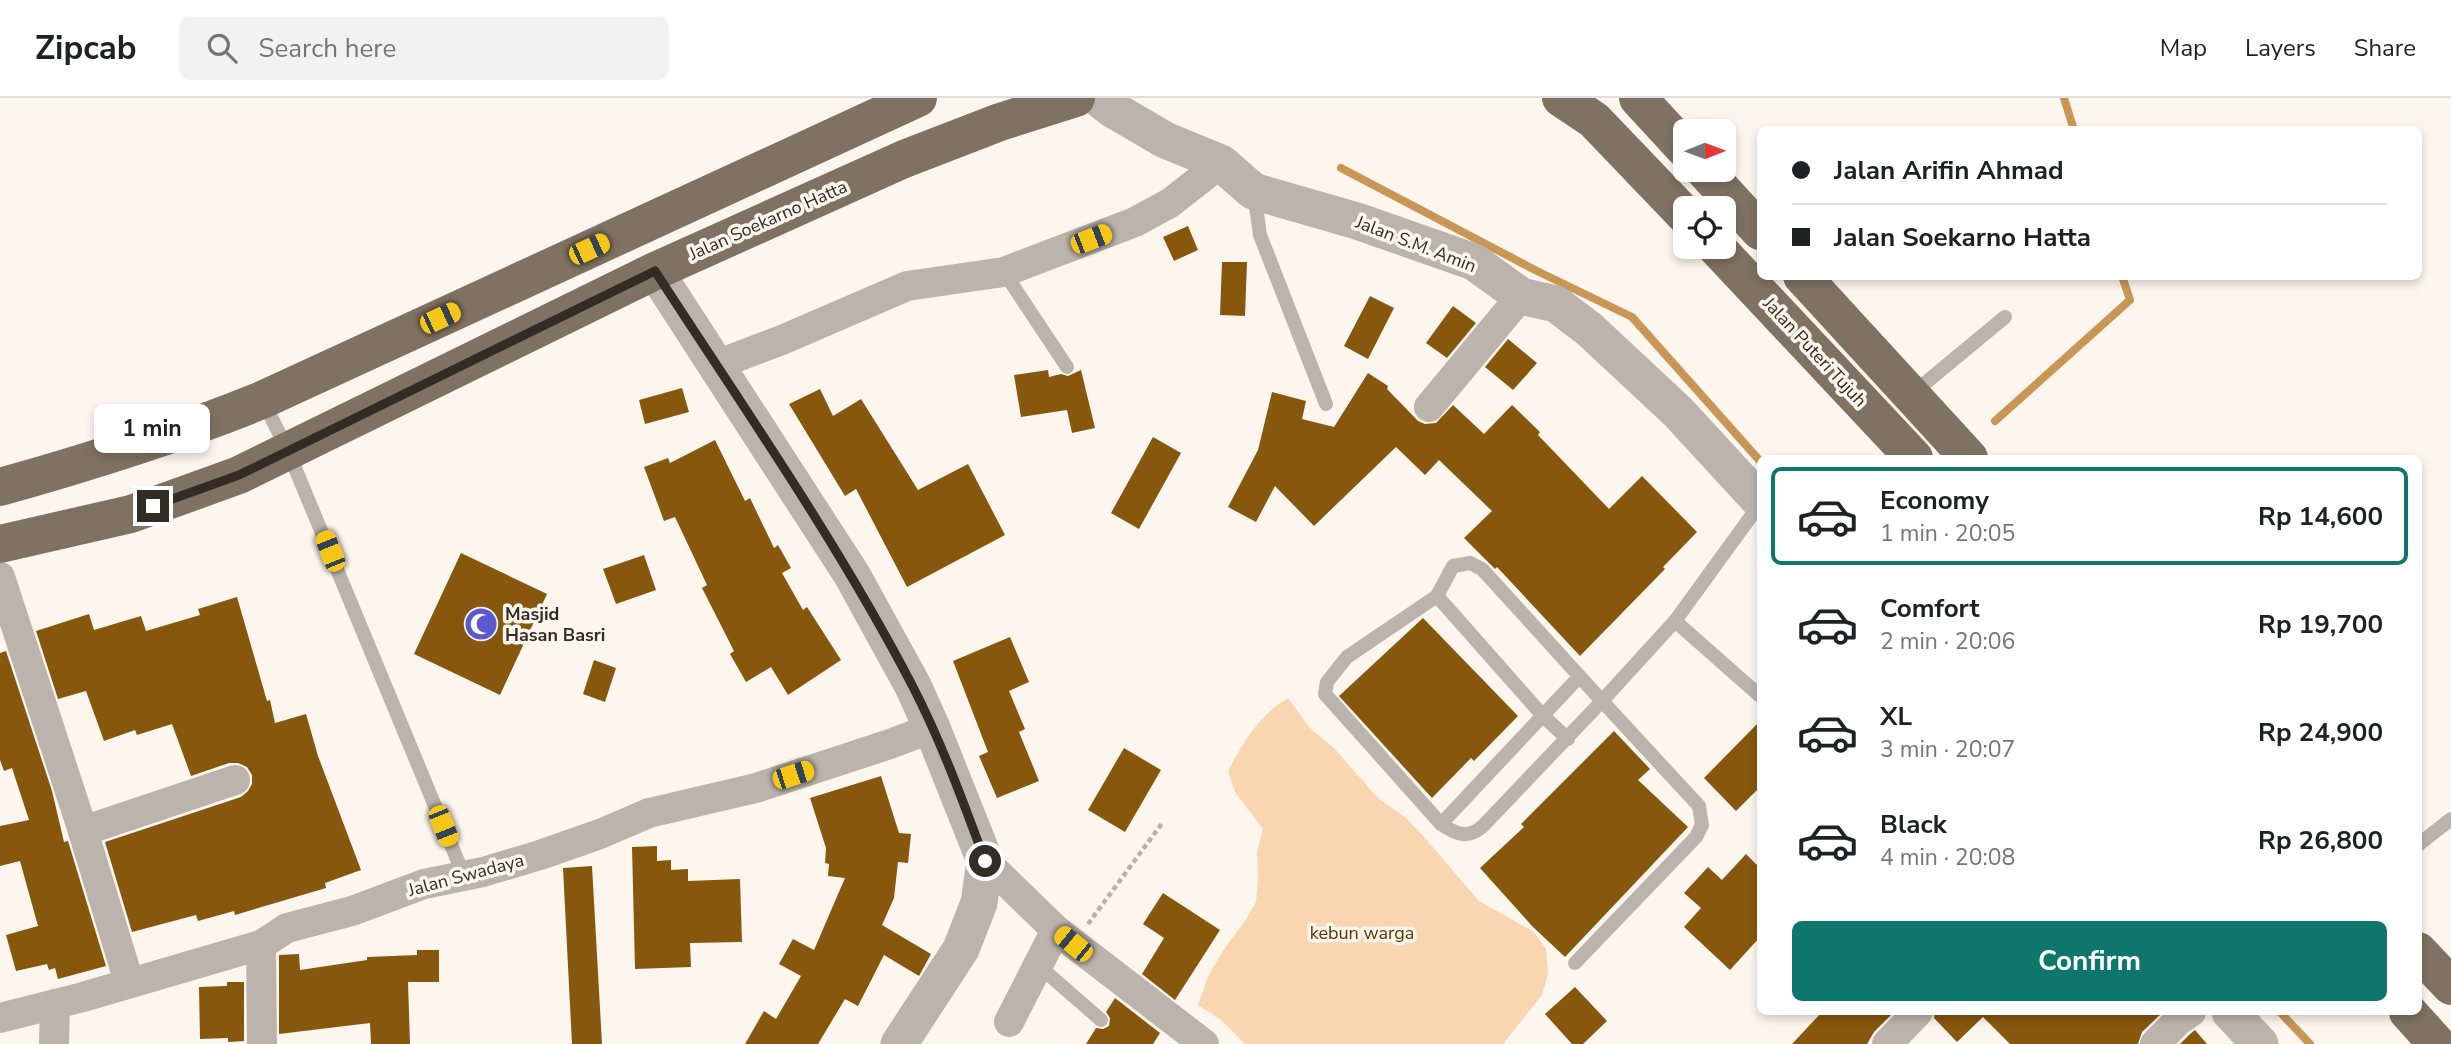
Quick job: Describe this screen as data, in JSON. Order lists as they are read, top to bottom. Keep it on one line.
{"streets":{"highway":["Jalan Soekarno Hatta","Jalan Puteri Tujuh"],"street":["Jalan S.M. Amin","Jalan Swadaya"]},"parks":["kebun warga"],"places":{"mosque":["Masjid Hasan Basri"]},"north":"right","page":{"header":"Zipcab","search":"Search here","nav":["Map","Layers","Share"],"banner":["Jalan Arifin Ahmad","Jalan Soekarno Hatta"],"bubble":"1 min","list":[{"name":"Economy","note":"1 min · 20:05","value":"Rp 14,600"},{"name":"Comfort","note":"2 min · 20:06","value":"Rp 19,700"},{"name":"XL","note":"3 min · 20:07","value":"Rp 24,900"},{"name":"Black","note":"4 min · 20:08","value":"Rp 26,800"}],"buttons":"Confirm"}}
